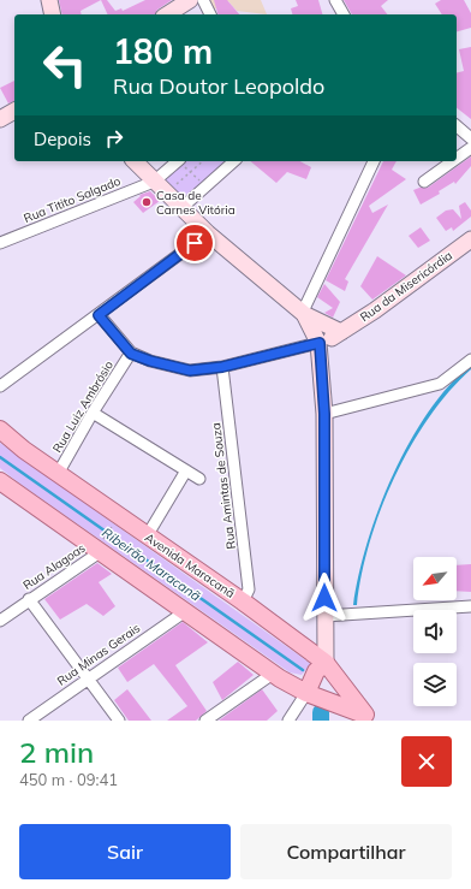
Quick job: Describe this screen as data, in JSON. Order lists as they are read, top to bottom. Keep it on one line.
{"streets":{"main road":["Avenida Maracanã"],"street":["Rua Titito Salgado","Rua da Misericórdia","Rua Luiz Ambrósio","Rua Amintas de Souza","Rua Alagoas","Rua Minas Gerais"]},"crossings":[["Rua Luiz Ambrósio","Avenida Maracanã"],["Rua Amintas de Souza","Avenida Maracanã"],["Avenida Maracanã","Rua Alagoas"],["Avenida Maracanã","Rua Minas Gerais"]],"water":["Ribeirão Maracanã"],"places":["Casa de Carnes Vitória"],"north":"bottom left","page":{"turn":["180 m","Rua Doutor Leopoldo"],"then":"Depois","heading":["2 min","450 m · 09:41"],"buttons":["Sair","Compartilhar"]}}
